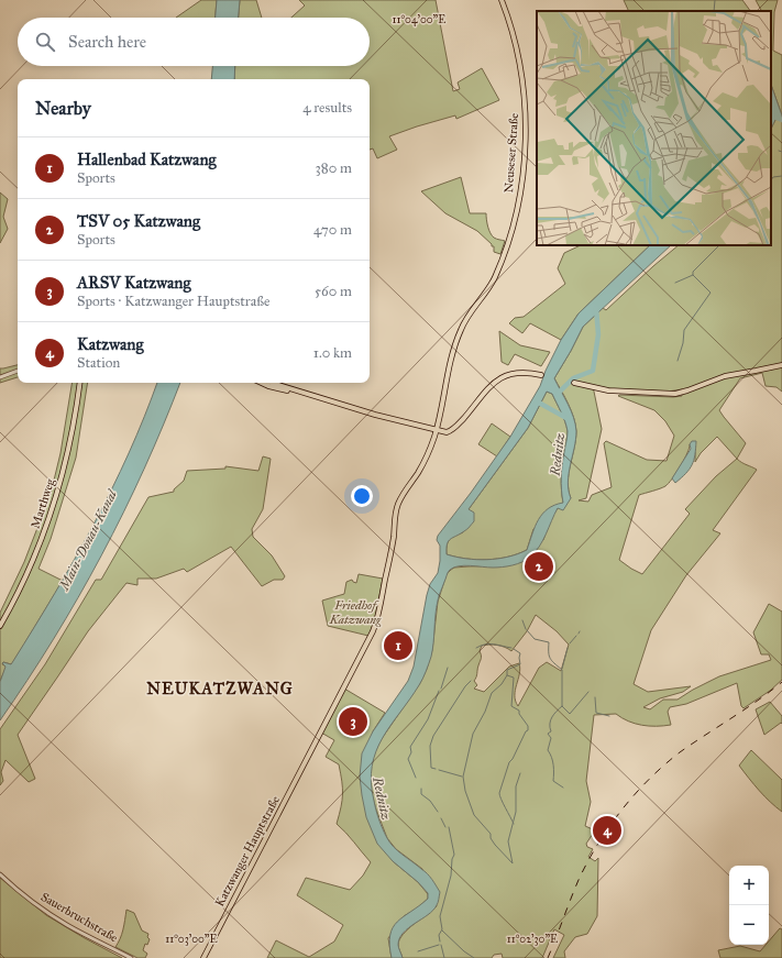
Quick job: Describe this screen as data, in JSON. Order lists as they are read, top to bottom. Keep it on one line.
{"streets":{"main road":["Neuseser Straße","Marthweg","Katzwanger Hauptstraße"],"street":["Sauerbruchstraße"]},"crossings":[["Neuseser Straße","Katzwanger Hauptstraße"]],"districts":["NEUKATZWANG"],"water":["Rednitz","Main-Donau-Kanal"],"parks":["Friedhof Katzwang"],"page":{"search":"Search here","heading":["Nearby","4 results"],"list":[{"mark":"1","name":"Hallenbad Katzwang","note":"Sports","value":"380 m"},{"mark":"2","name":"TSV 05 Katzwang","note":"Sports","value":"470 m"},{"mark":"3","name":"ARSV Katzwang","note":"Sports · Katzwanger Hauptstraße","value":"560 m"},{"mark":"4","name":"Katzwang","note":"Station","value":"1.0 km"}],"pins":["2","1","3","4"],"map_buttons":["+","−"]},"coordinates":["11°04'00\"E","11°03'00\"E","11°02'30\"E"]}
